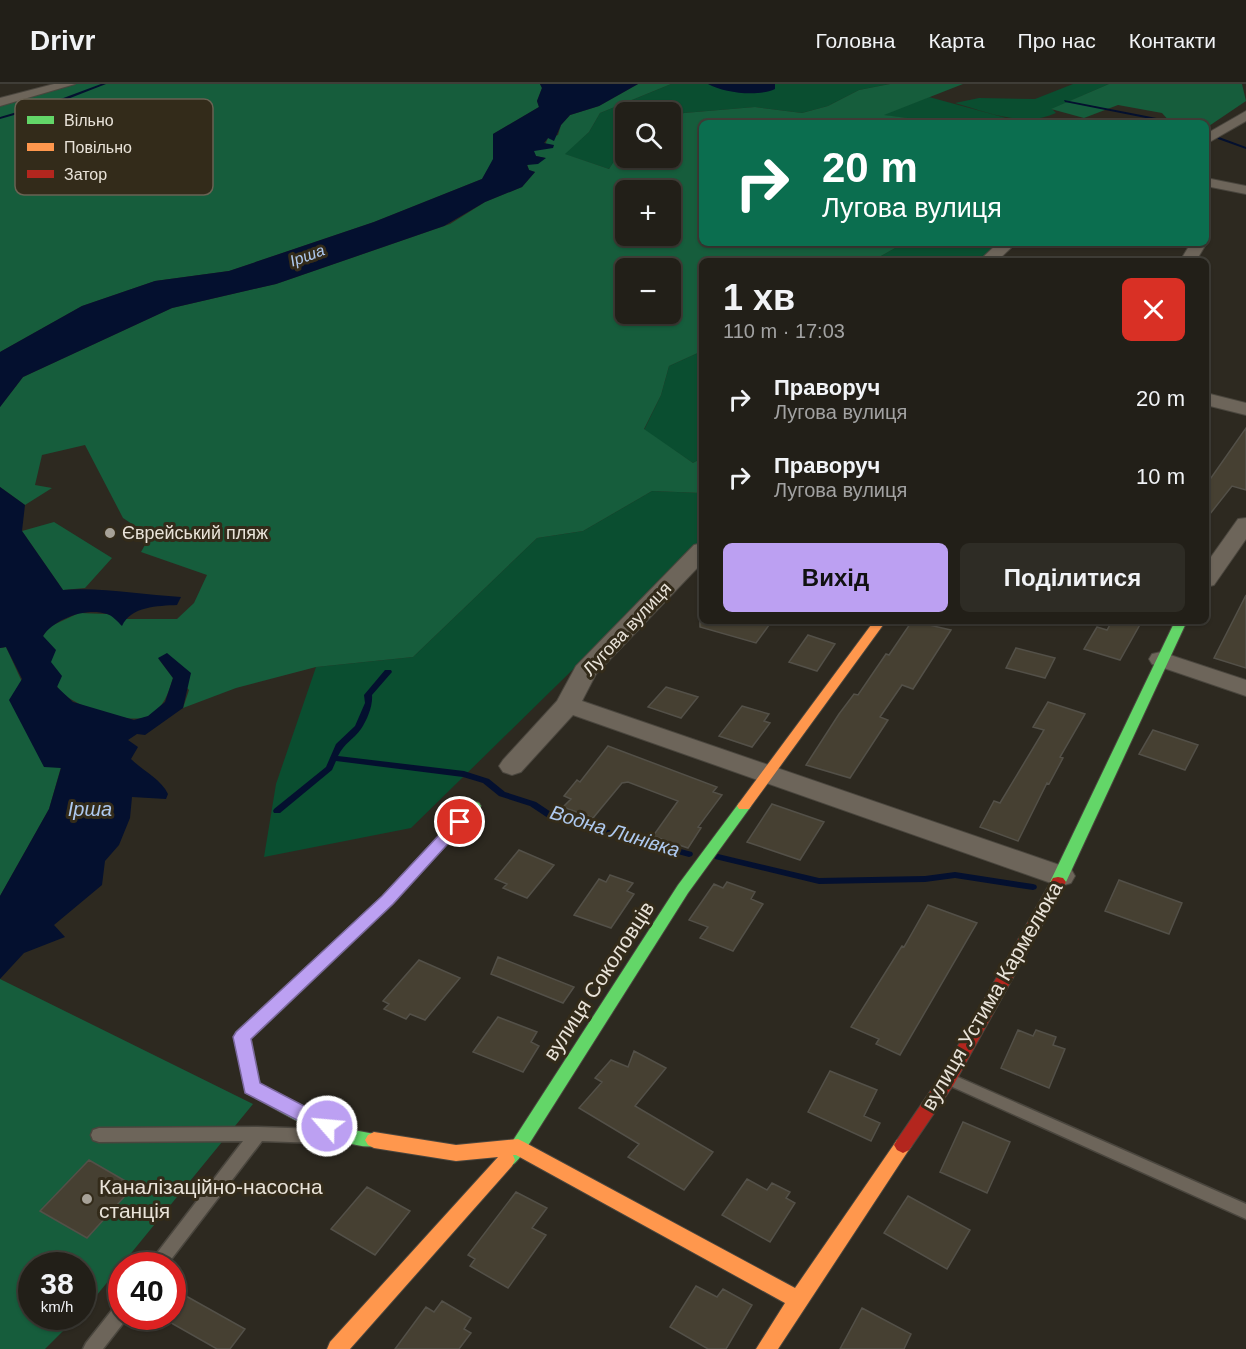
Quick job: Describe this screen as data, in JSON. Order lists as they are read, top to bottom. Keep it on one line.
{"streets":{"street":["Лугова вулиця","вулиця Соколовців","вулиця Устима Кармелюка"]},"water":["Ірша","Водна Линівка"],"places":["Єврейський пляж","Каналізаційно-насосна станція"],"legend":["Вільно","Повільно","Затор"],"page":{"header":"Drivr","nav":["Головна","Карта","Про нас","Контакти"],"map_buttons":["+","−"],"turn":["20 m","Лугова вулиця"],"heading":["1 хв","110 m · 17:03"],"list":[{"name":"Праворуч","note":"Лугова вулиця","value":"20 m"},{"name":"Праворуч","note":"Лугова вулиця","value":"10 m"}],"buttons":["Вихід","Поділитися"],"speed":"38 km/h","limit":"40"}}
